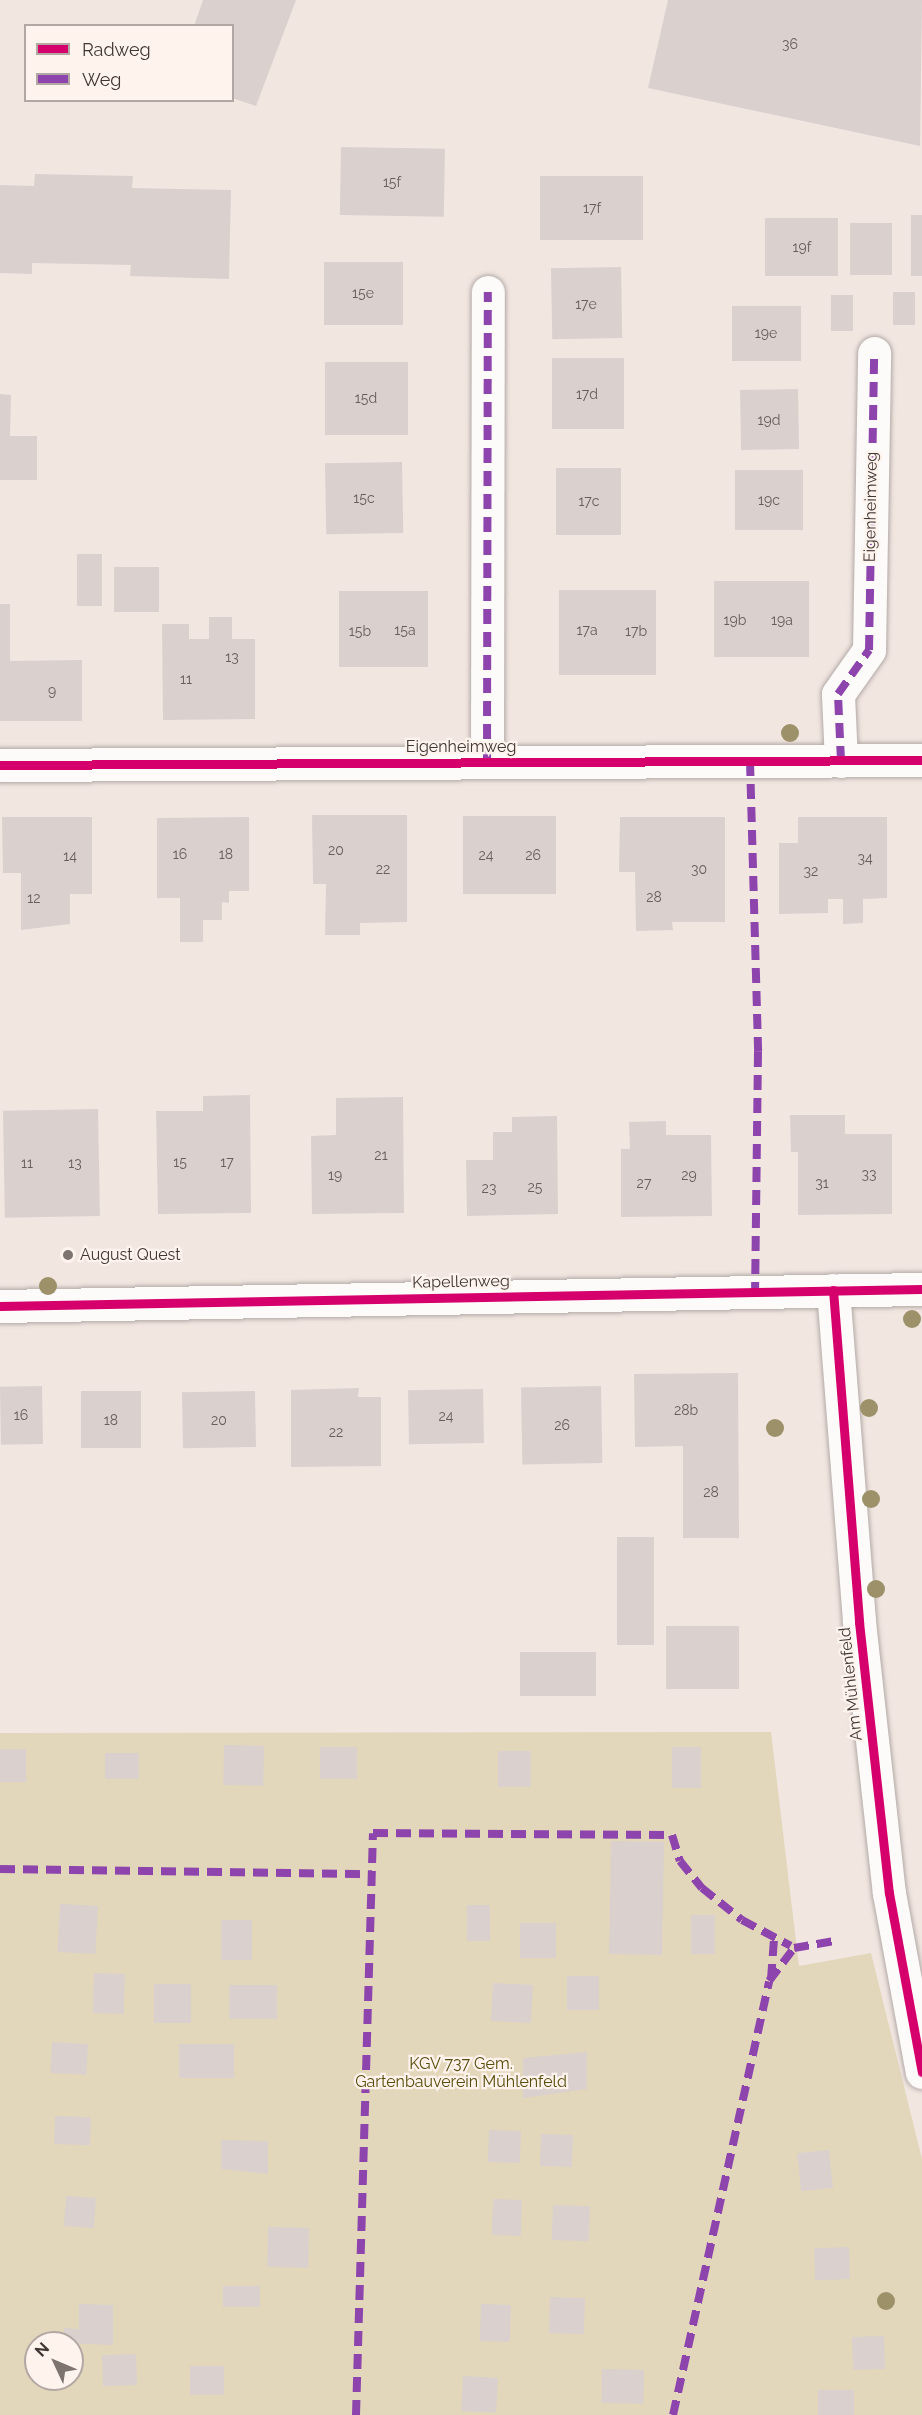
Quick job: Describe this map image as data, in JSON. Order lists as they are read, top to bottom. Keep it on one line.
{"streets":{"street":["Eigenheimweg","Kapellenweg","Am Mühlenfeld"]},"crossings":[["Kapellenweg","Am Mühlenfeld"]],"parks":["KGV 737 Gem. Gartenbauverein Mühlenfeld"],"places":["August Quest"],"house_numbers":["36","15f","17f","19f","15e","17e","19e","17d","15d","19d","15c","19c","17c","19b","19a","15a","17a","15b","17b","13","11","9","20","16","18","24","26","14","34","22","30","32","28","12","21","15","17","11","13","33","19","29","27","31","25","23","28b","16","24","18","20","26","22","28"],"legend":["Radweg","Weg"],"north":"top left"}
